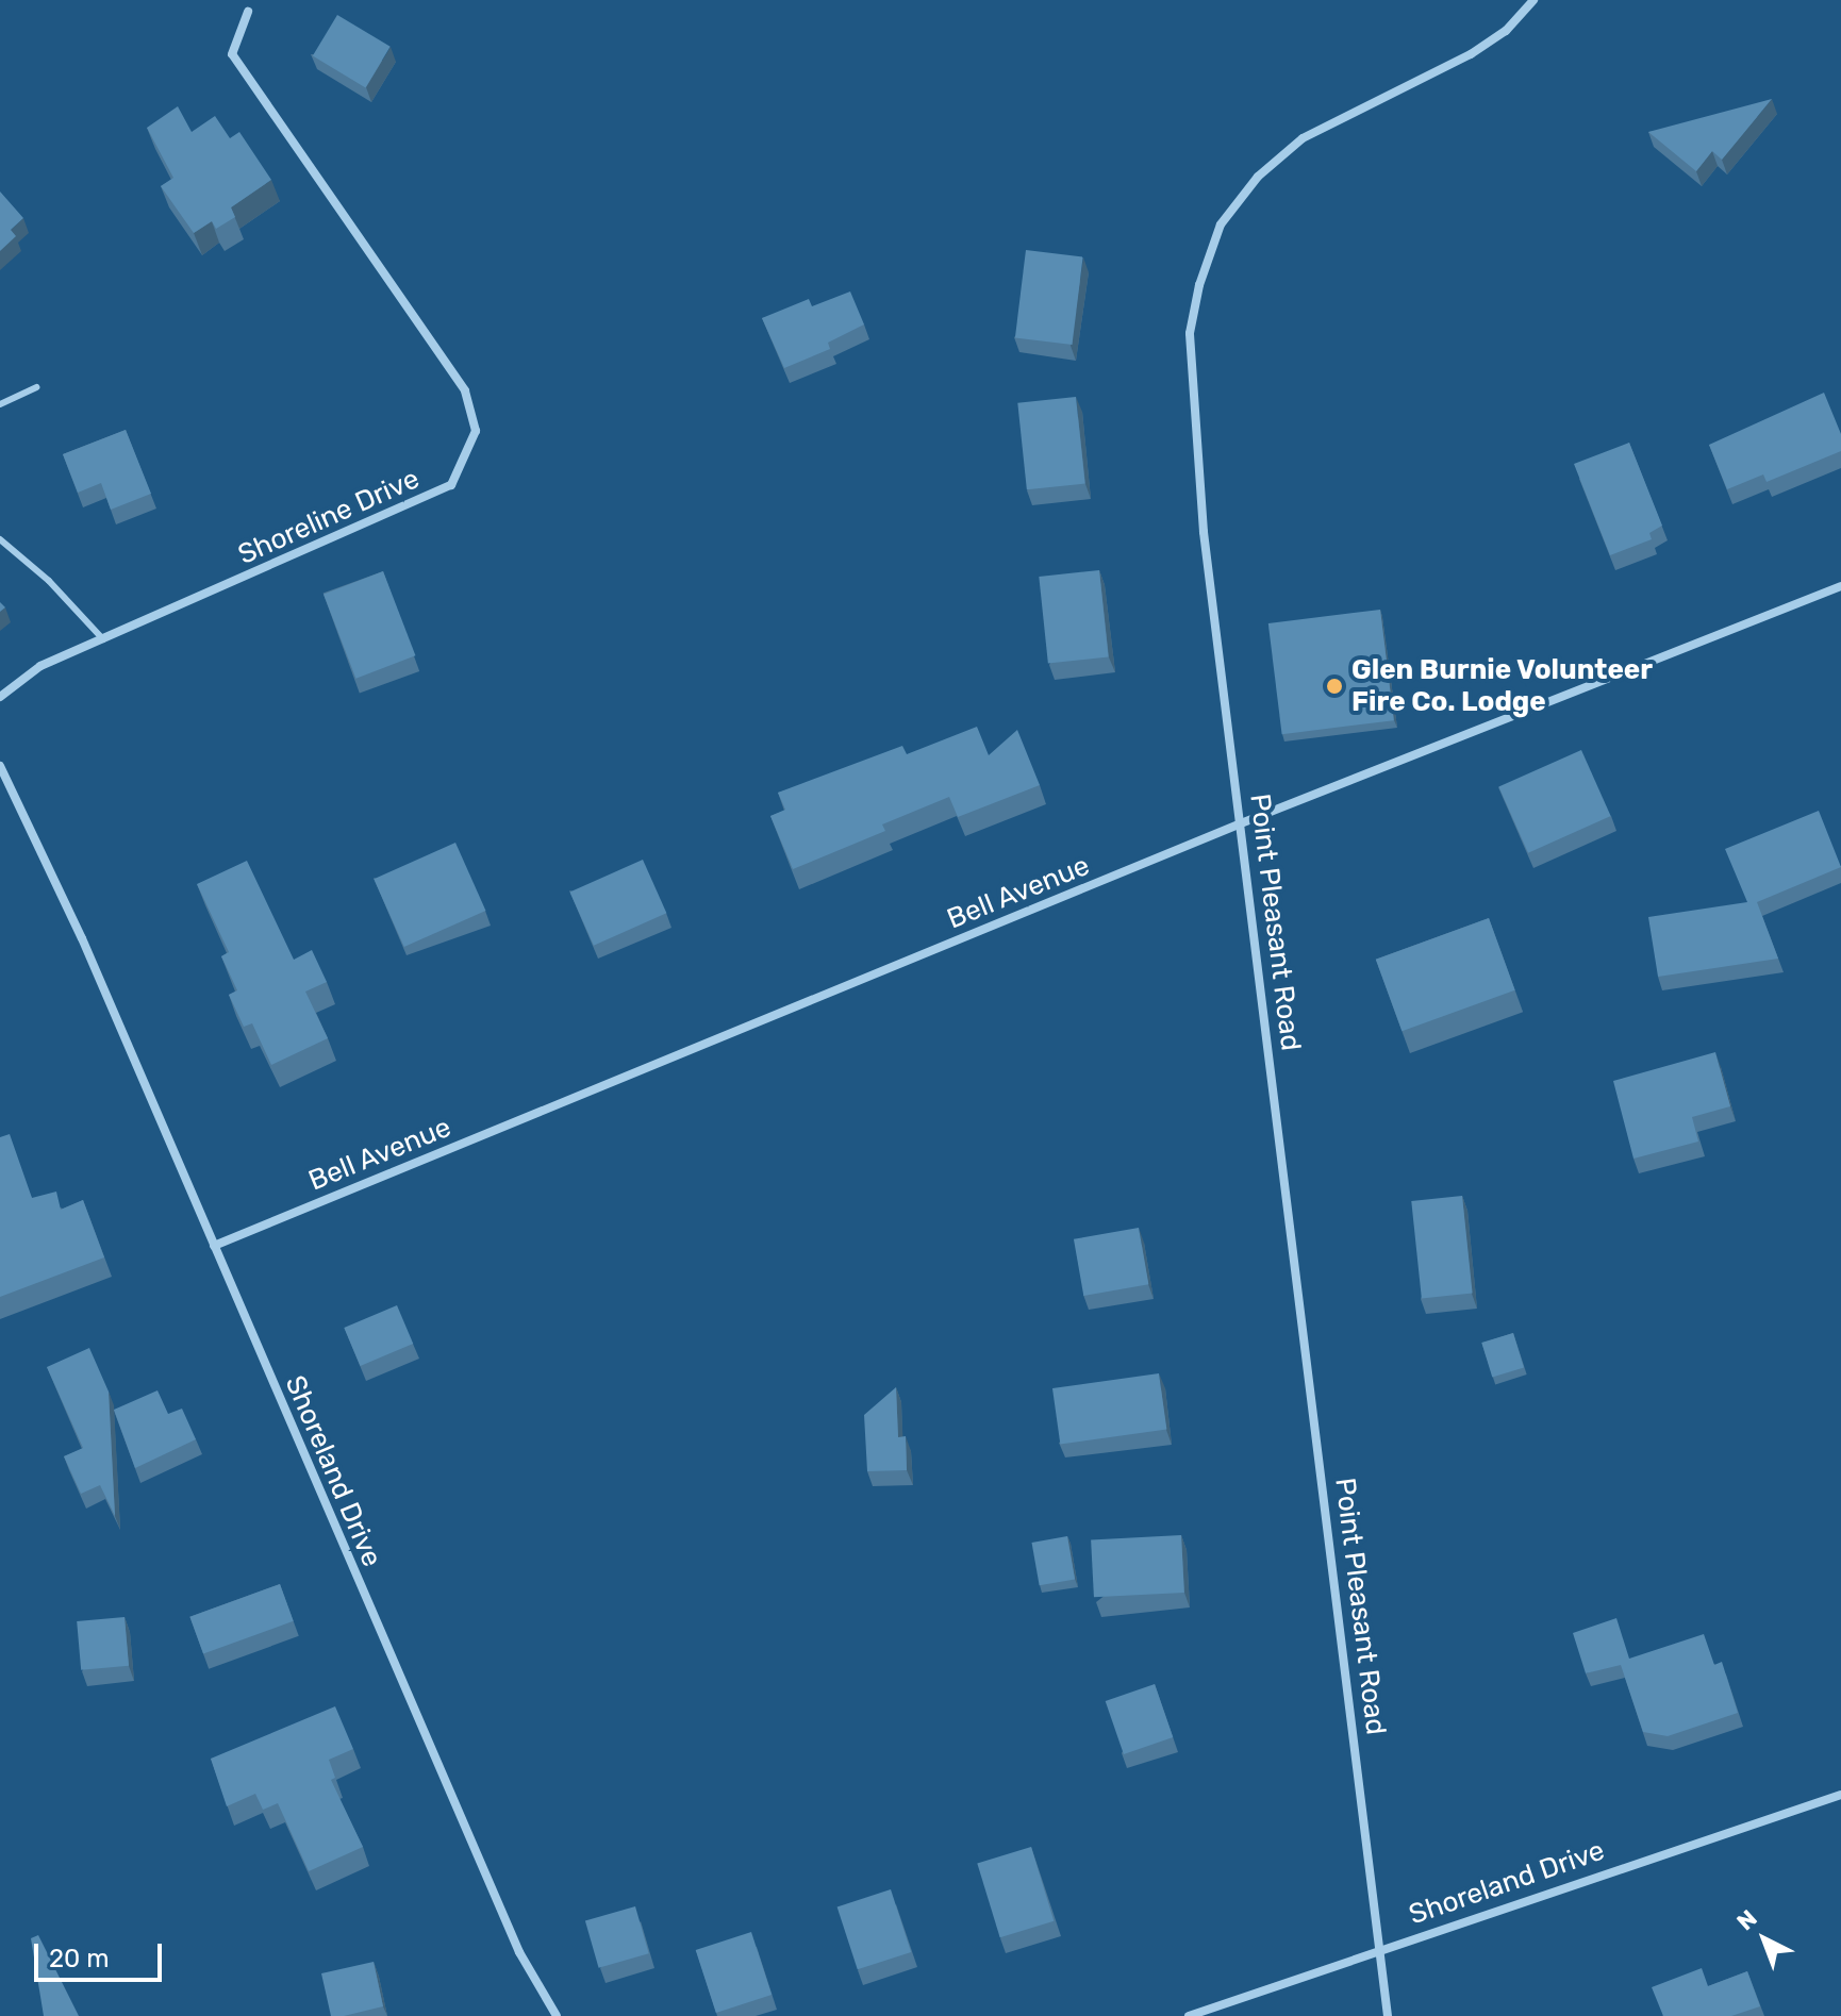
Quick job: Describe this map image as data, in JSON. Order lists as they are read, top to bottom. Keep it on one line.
{"streets":{"street":["Shoreline Drive","Bell Avenue","Point Pleasant Road","Shoreland Drive"]},"crossings":[["Bell Avenue","Point Pleasant Road"],["Bell Avenue","Shoreland Drive"],["Point Pleasant Road","Shoreland Drive"]],"places":["Glen Burnie Volunteer Fire Co. Lodge"],"scale_bar":"20 m","north":"top left"}
